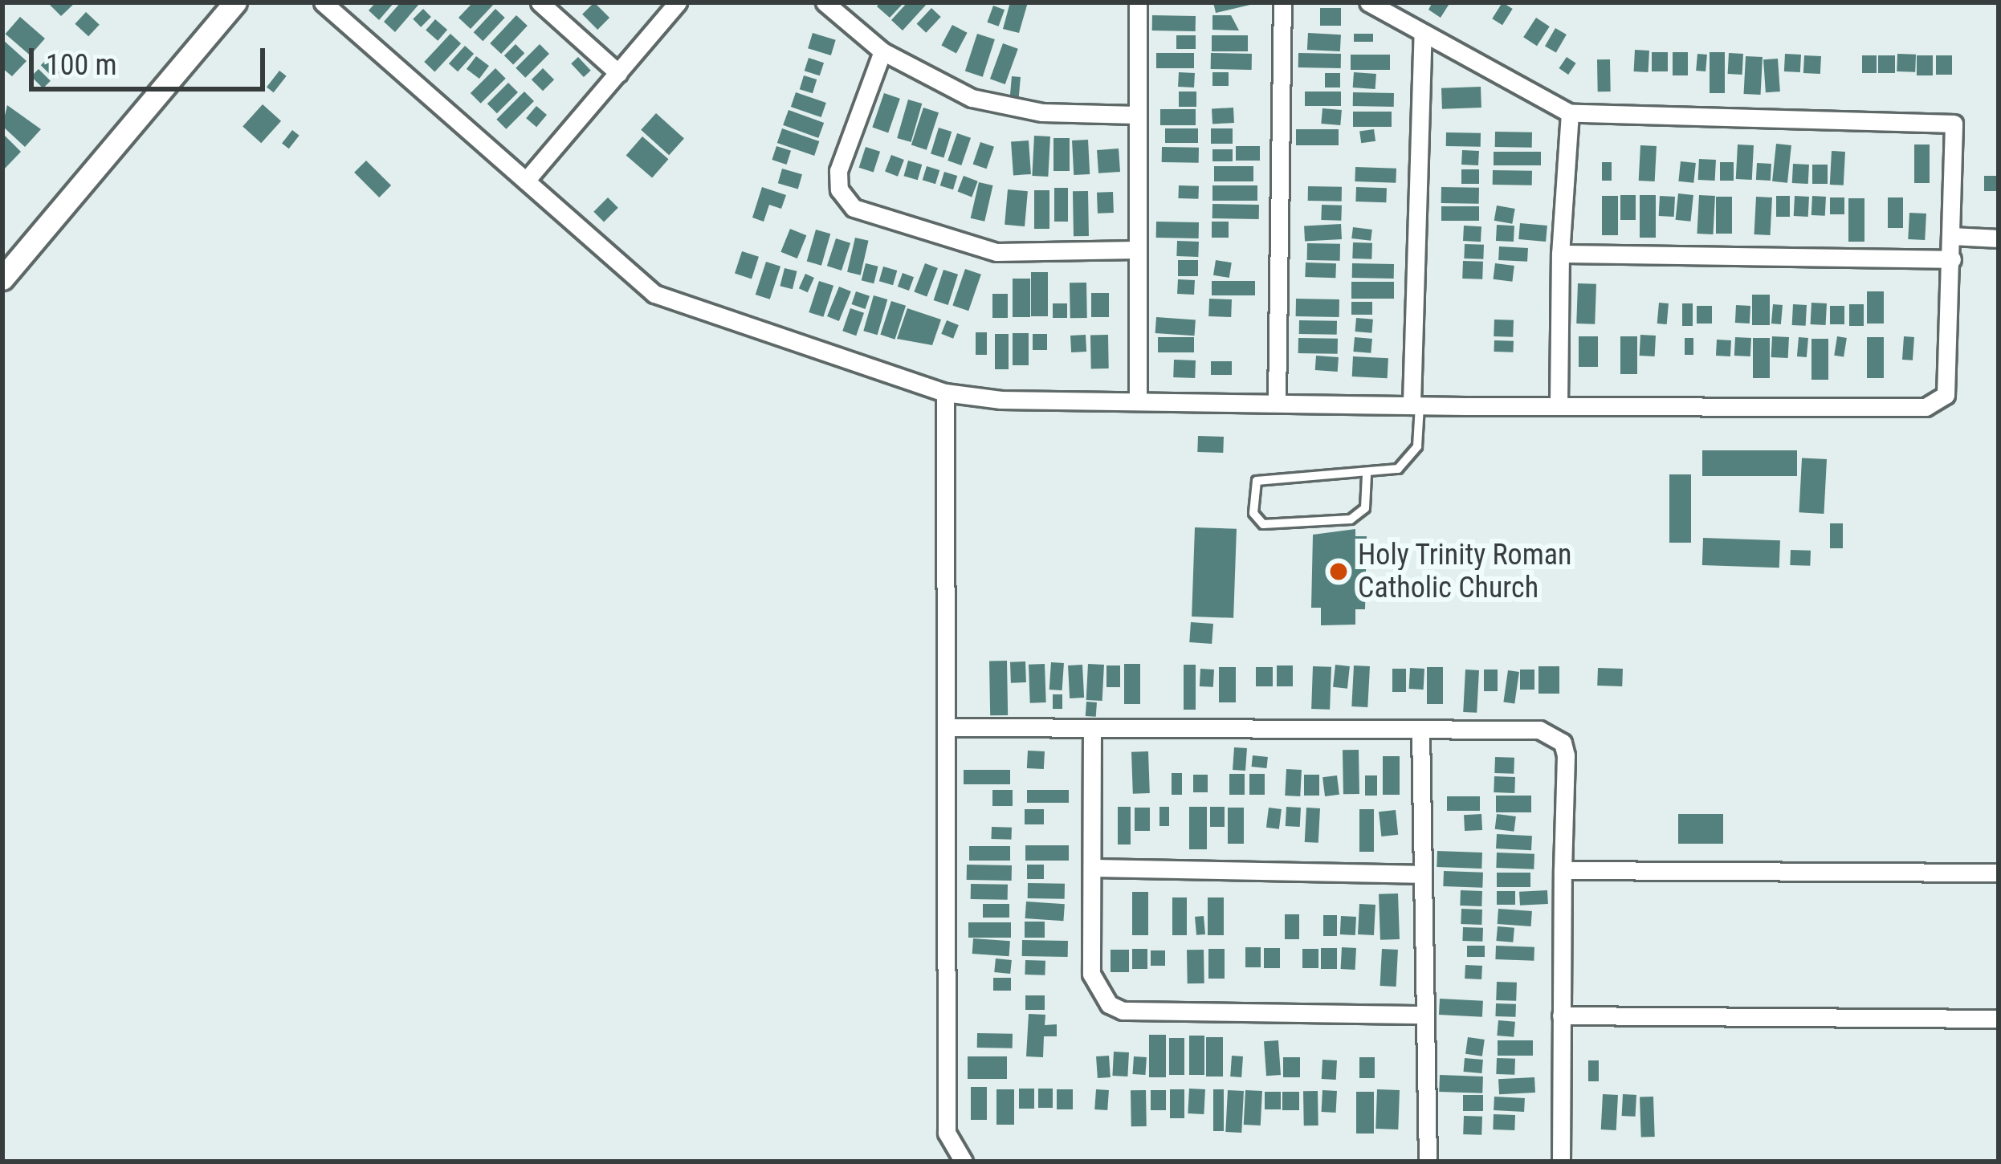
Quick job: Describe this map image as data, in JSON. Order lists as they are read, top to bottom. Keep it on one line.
{"places":["Holy Trinity Roman Catholic Church"],"scale_bar":"100 m"}
